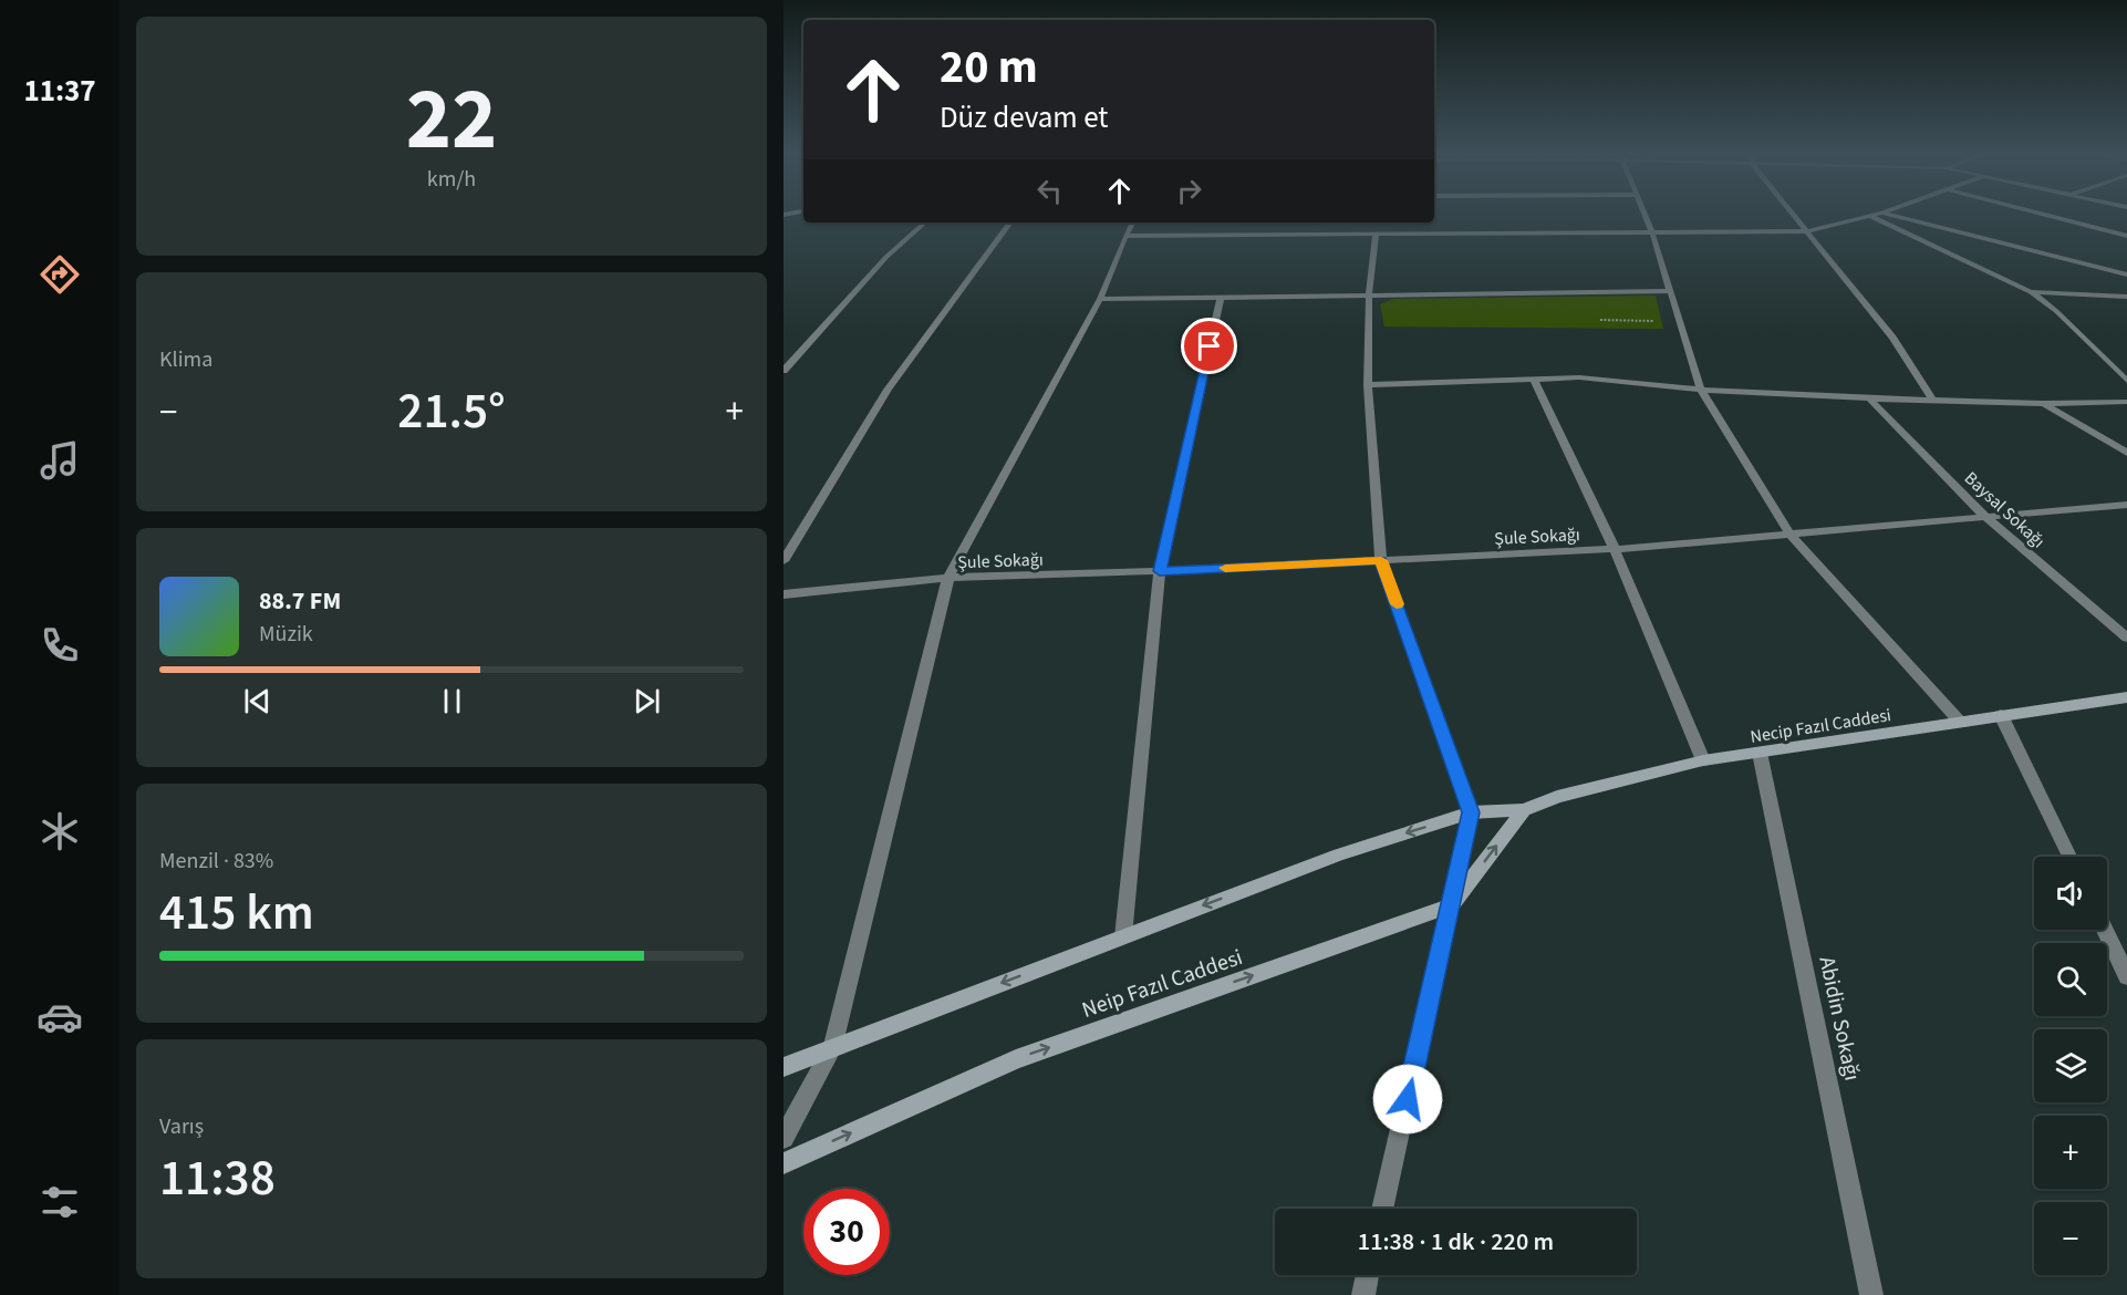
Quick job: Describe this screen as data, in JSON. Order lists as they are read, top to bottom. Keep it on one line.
{"streets":{"main road":["Necip Fazıl Caddesi","Neip Fazıl Caddesi"],"street":["Baysal Sokağı","Şule Sokağı","Abidin Sokağı"]},"crossings":[["Baysal Sokağı","Şule Sokağı"],["Necip Fazıl Caddesi","Abidin Sokağı"]],"page":{"tabs":"11:37","tile":[["22","km/h"],"Klima",["Menzil · 83%","415 km"],["Varış","11:38"]],"turn":["20 m","Düz devam et"],"heat":["−","21.5°","+"],"song":["88.7 FM","Müzik"],"map_buttons":["+","−"],"limit":"30","trip":"11:38 · 1 dk · 220 m"}}
